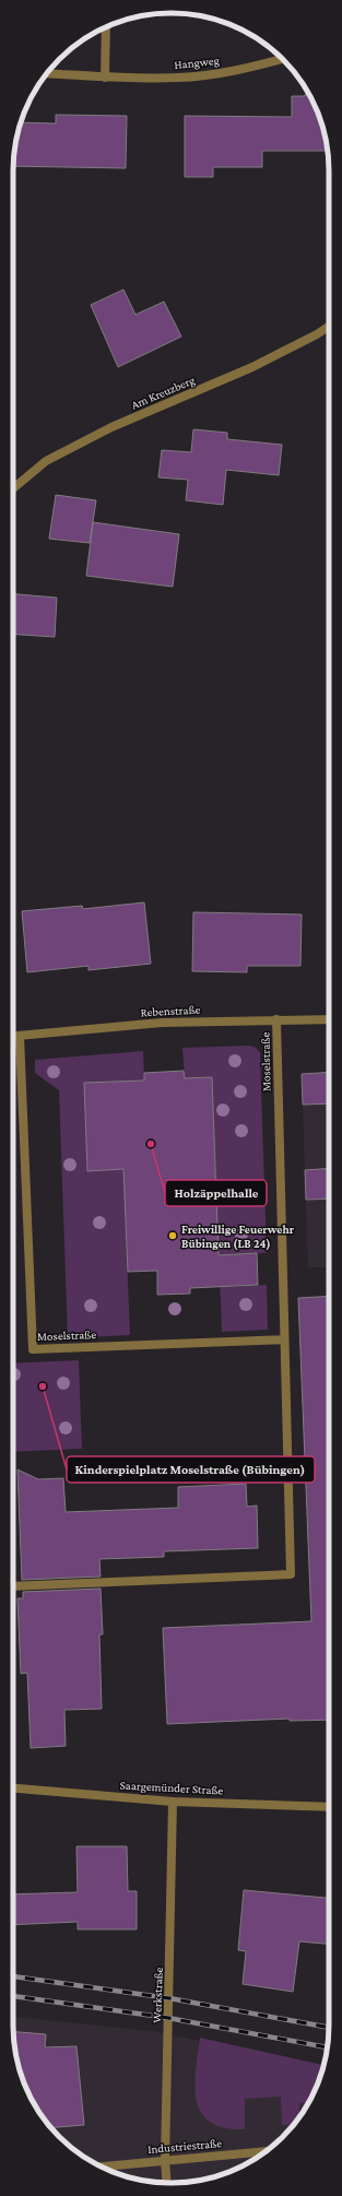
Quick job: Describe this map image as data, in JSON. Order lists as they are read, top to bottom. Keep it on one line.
{"streets":{"street":["Hangweg","Am Kreuzberg","Rebenstraße","Moselstraße","Saargemünder Straße","Werkstraße","Industriestraße"]},"crossings":[["Rebenstraße","Moselstraße"],["Saargemünder Straße","Werkstraße"],["Werkstraße","Industriestraße"]],"places":["Holzäppelhalle","Freiwillige Feuerwehr Bübingen (LB 24)","Kinderspielplatz Moselstraße (Bübingen)"]}
